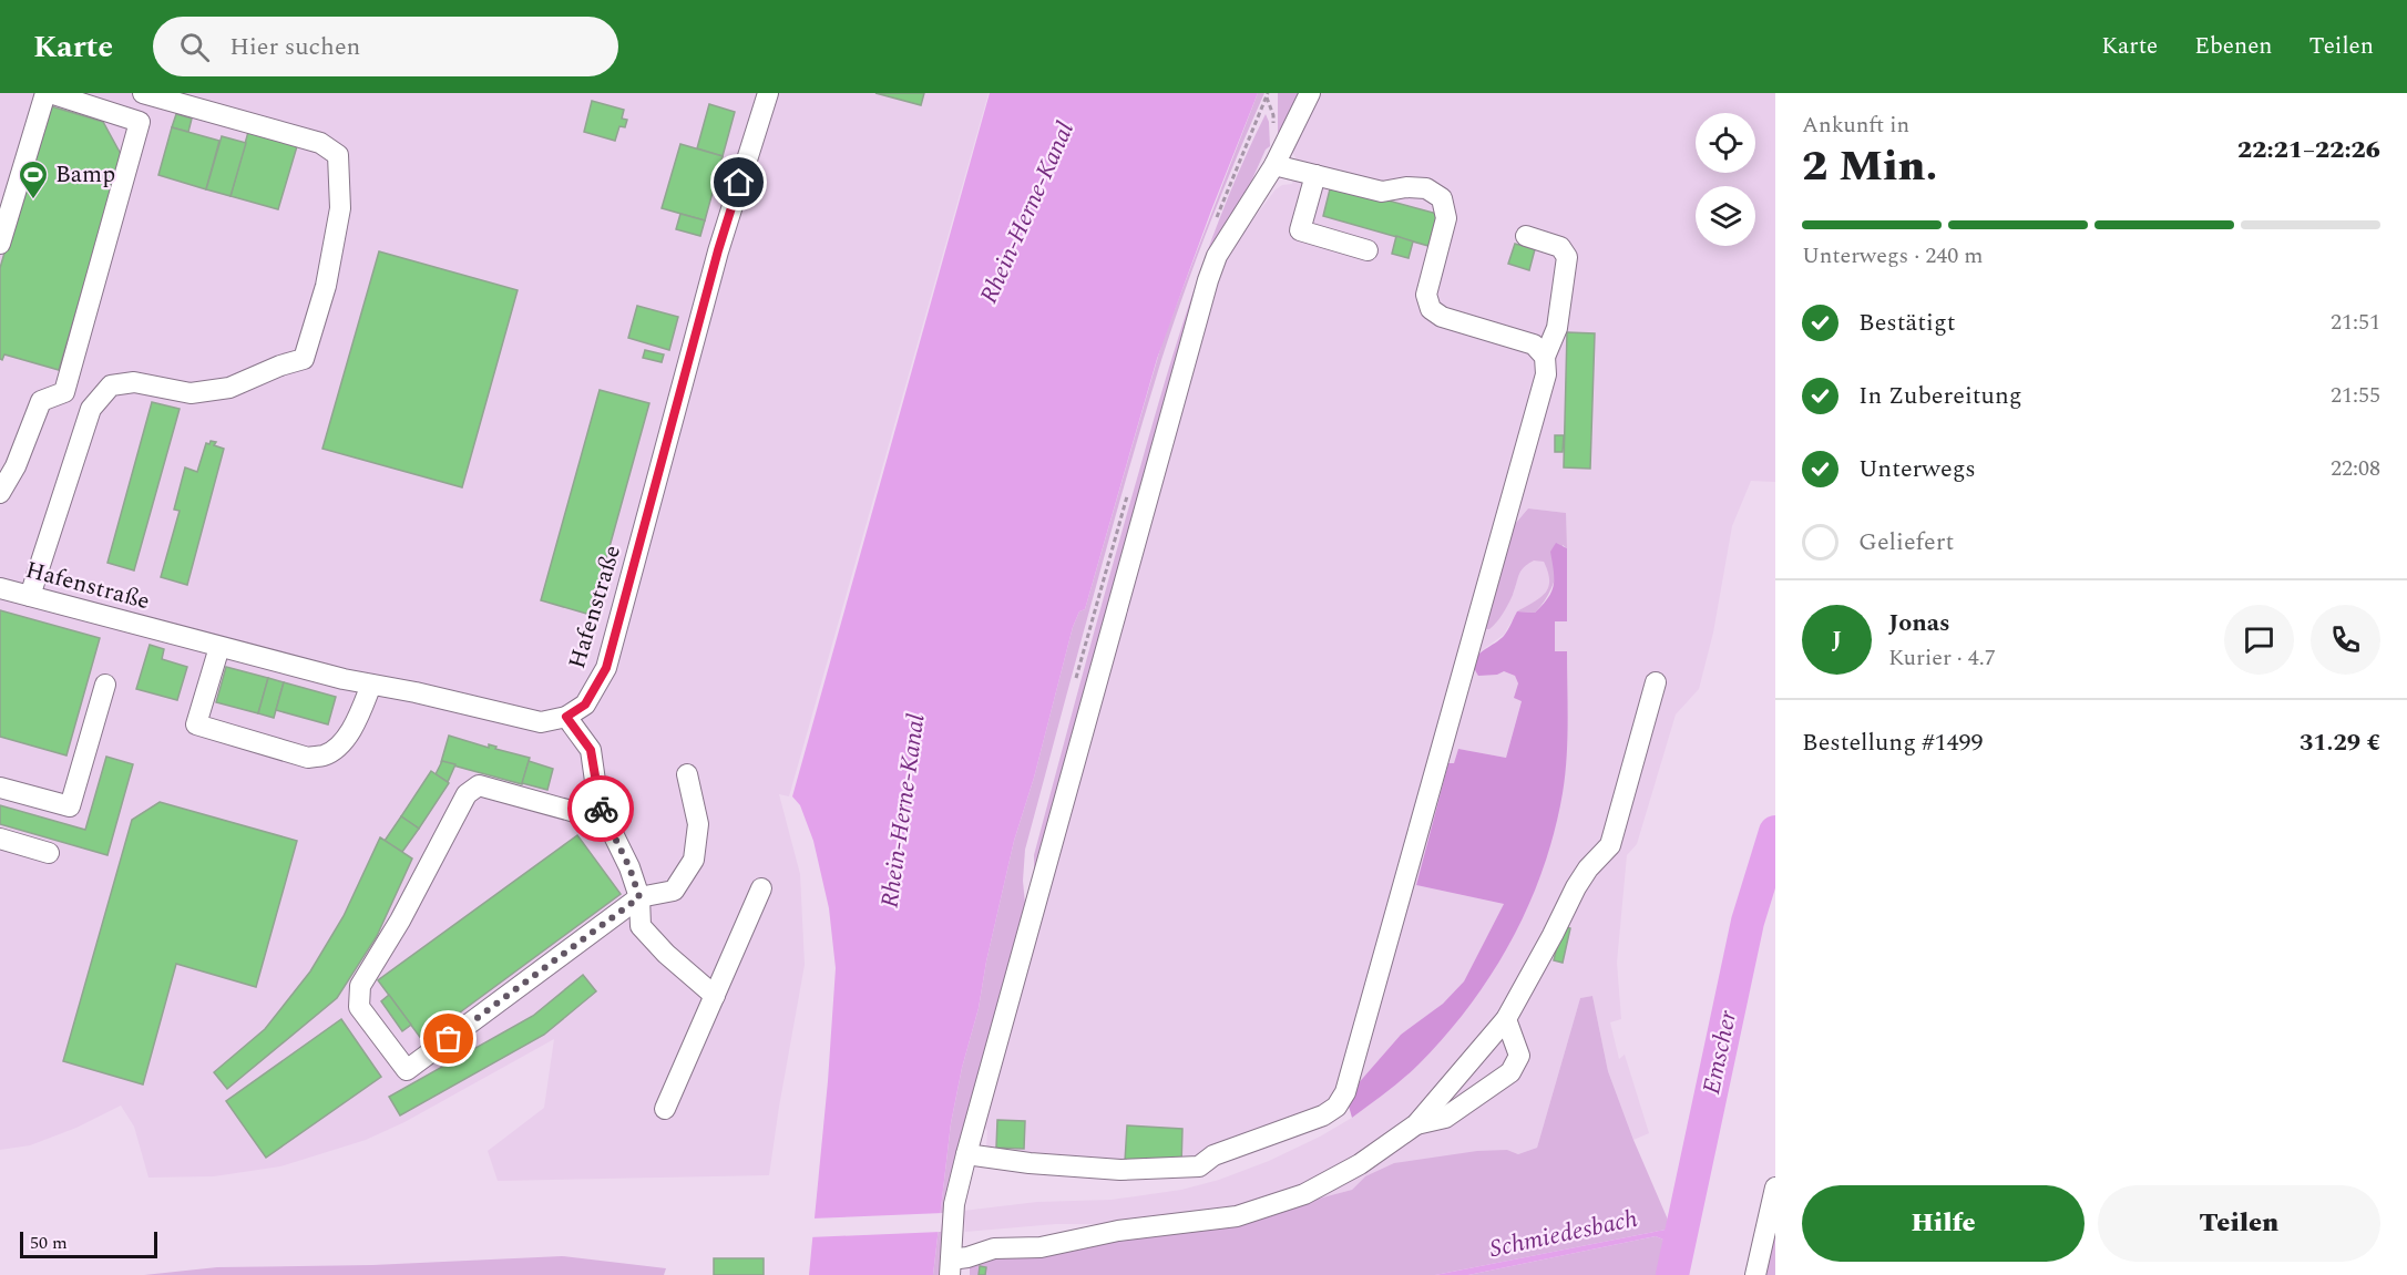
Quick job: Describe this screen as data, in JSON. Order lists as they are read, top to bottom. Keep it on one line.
{"streets":{"street":["Hafenstraße"]},"water":["Rhein-Herne-Kanal","Emscher","Schmiedesbach"],"places":{"sports":["Bamp"]},"scale_bar":"50 m","page":{"header":"Karte","search":"Hier suchen","nav":["Karte","Ebenen","Teilen"],"heading":["2 Min.","Ankunft in","22:21–22:26"],"panel":["Jonas","Kurier · 4.7","Bestellung #1499","31.29 €"],"bar":"Unterwegs · 240 m","list":[["Bestätigt","21:51"],["In Zubereitung","21:55"],["Unterwegs","22:08"],"Geliefert"],"round":"J","buttons":["Hilfe","Teilen"],"scale":"50 m"}}
